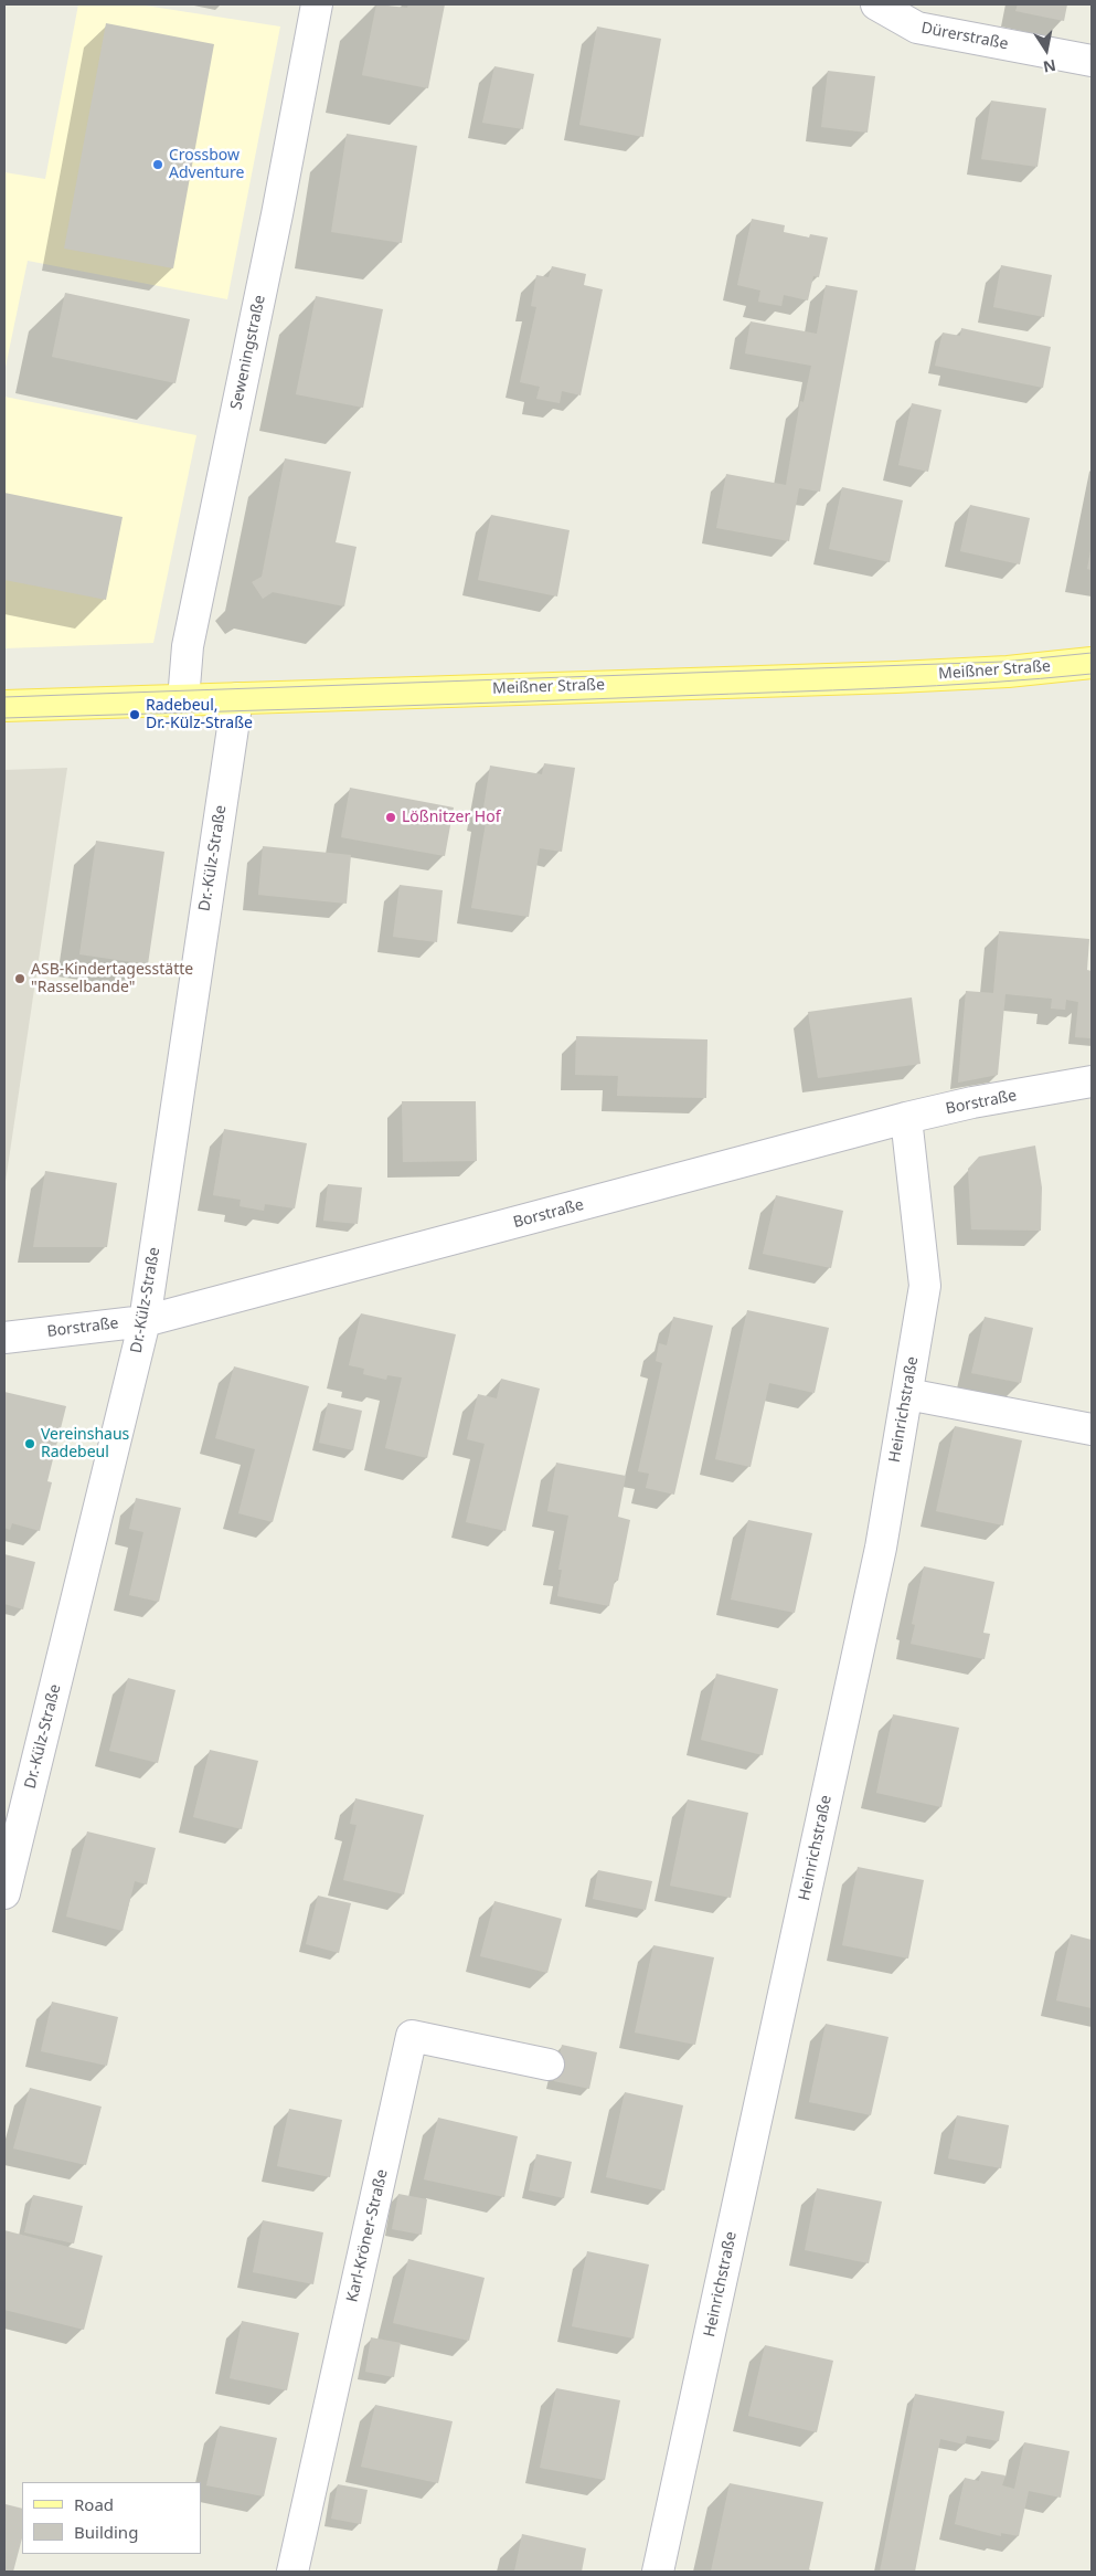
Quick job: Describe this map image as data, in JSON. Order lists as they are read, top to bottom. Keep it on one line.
{"streets":{"main road":["Meißner Straße"],"street":["Dürerstraße","Seweningstraße","Dr.-Külz-Straße","Borstraße","Heinrichstraße","Karl-Kröner-Straße"]},"crossings":[["Seweningstraße","Meißner Straße"],["Meißner Straße","Dr.-Külz-Straße"],["Dr.-Külz-Straße","Borstraße"],["Borstraße","Heinrichstraße"]],"places":["Crossbow Adventure","Radebeul, Dr.-Külz-Straße","Lößnitzer Hof","ASB-Kindertagesstätte \"Rasselbande\"","Vereinshaus Radebeul"],"legend":["Road","Building"],"north":"bottom"}
